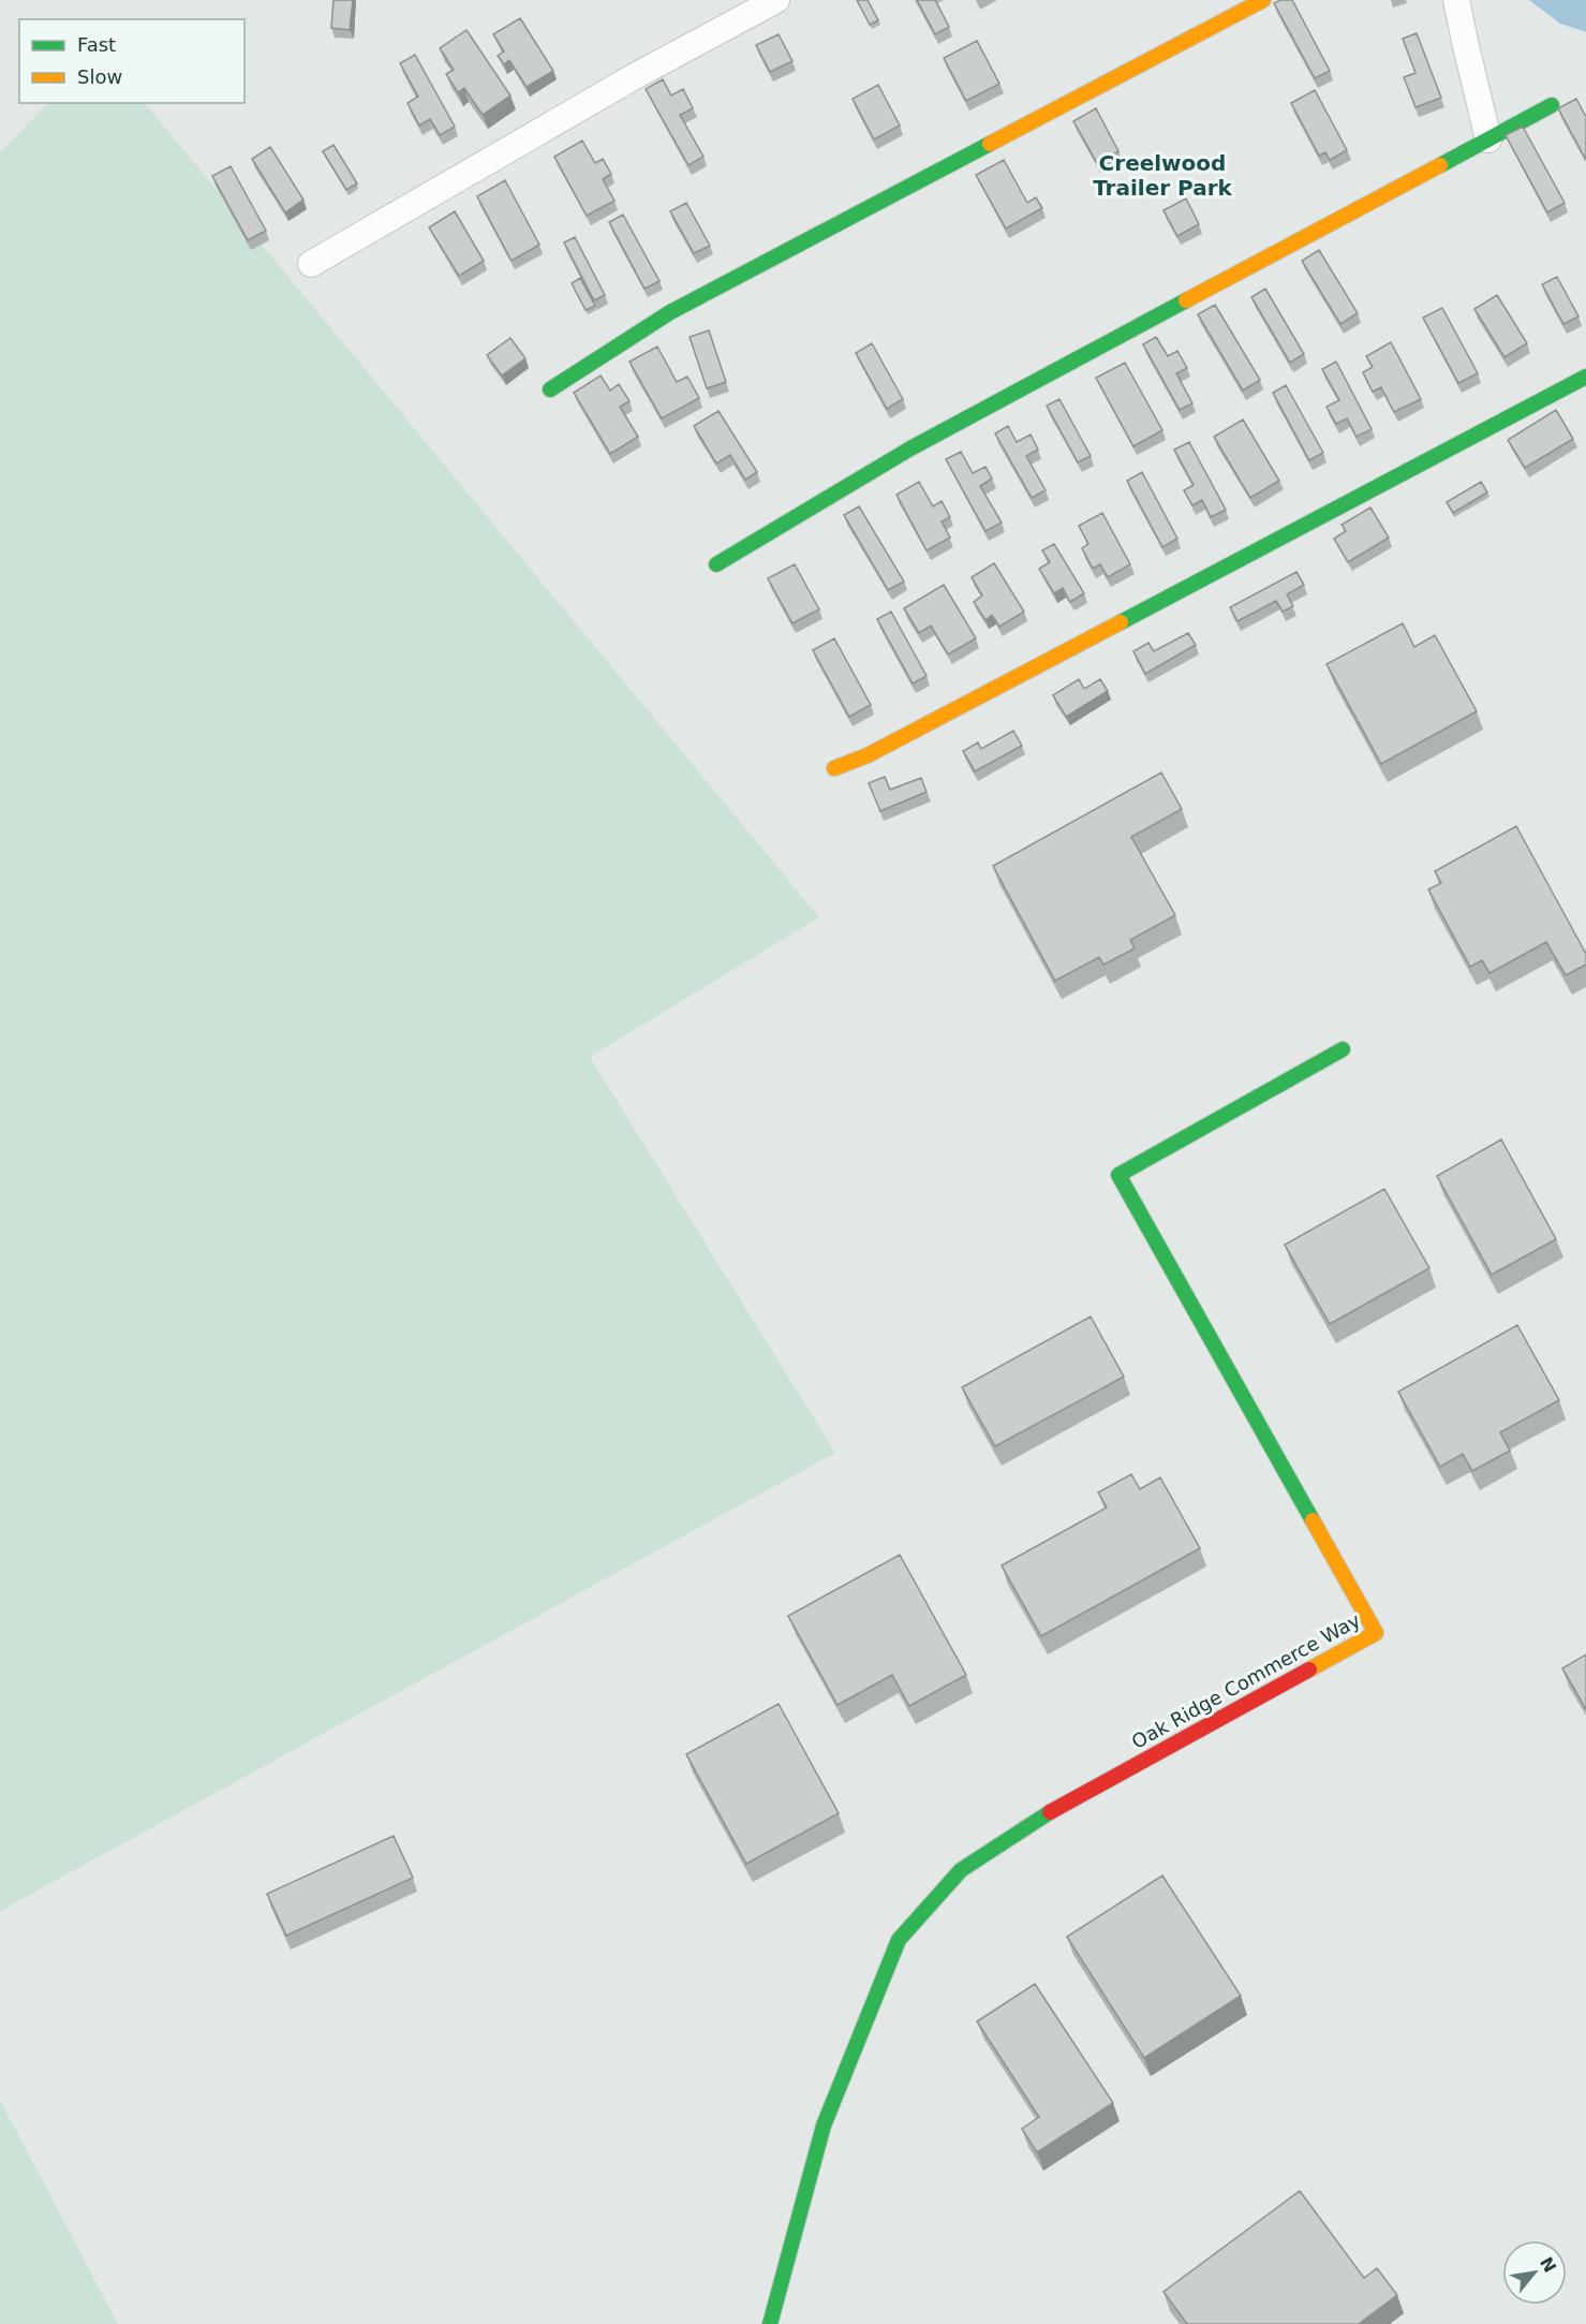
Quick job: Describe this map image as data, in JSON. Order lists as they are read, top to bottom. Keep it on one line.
{"streets":{"street":["Oak Ridge Commerce Way"]},"districts":["Creelwood Trailer Park"],"legend":["Fast","Slow"],"north":"top right"}
